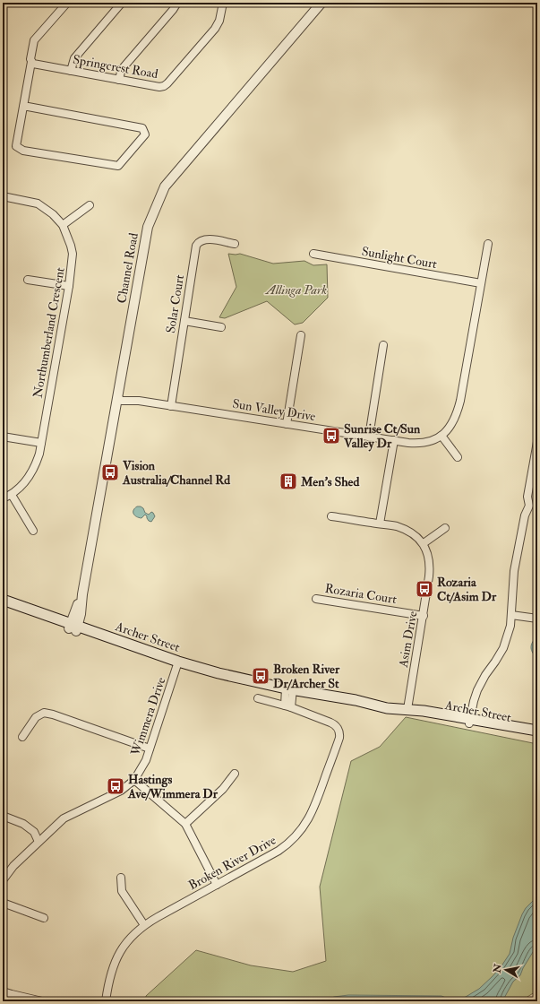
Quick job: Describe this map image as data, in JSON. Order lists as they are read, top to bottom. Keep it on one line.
{"streets":{"main road":["Archer Street"],"street":["Springcrest Road","Sunlight Court","Channel Road","Solar Court","Northumberland Crescent","Sun Valley Drive","Rozaria Court","Asim Drive","Wimmera Drive","Broken River Drive"]},"crossings":[["Sunlight Court","Sun Valley Drive"],["Channel Road","Sun Valley Drive"],["Channel Road","Archer Street"],["Solar Court","Sun Valley Drive"],["Rozaria Court","Asim Drive"],["Archer Street","Asim Drive"],["Archer Street","Wimmera Drive"]],"parks":["Allinga Park"],"places":{"bus stop":["Sunrise Ct/Sun Valley Dr","Vision Australia/Channel Rd","Rozaria Ct/Asim Dr","Broken River Dr/Archer St","Hastings Ave/Wimmera Dr"],"building":["Men's Shed"]},"north":"left"}
